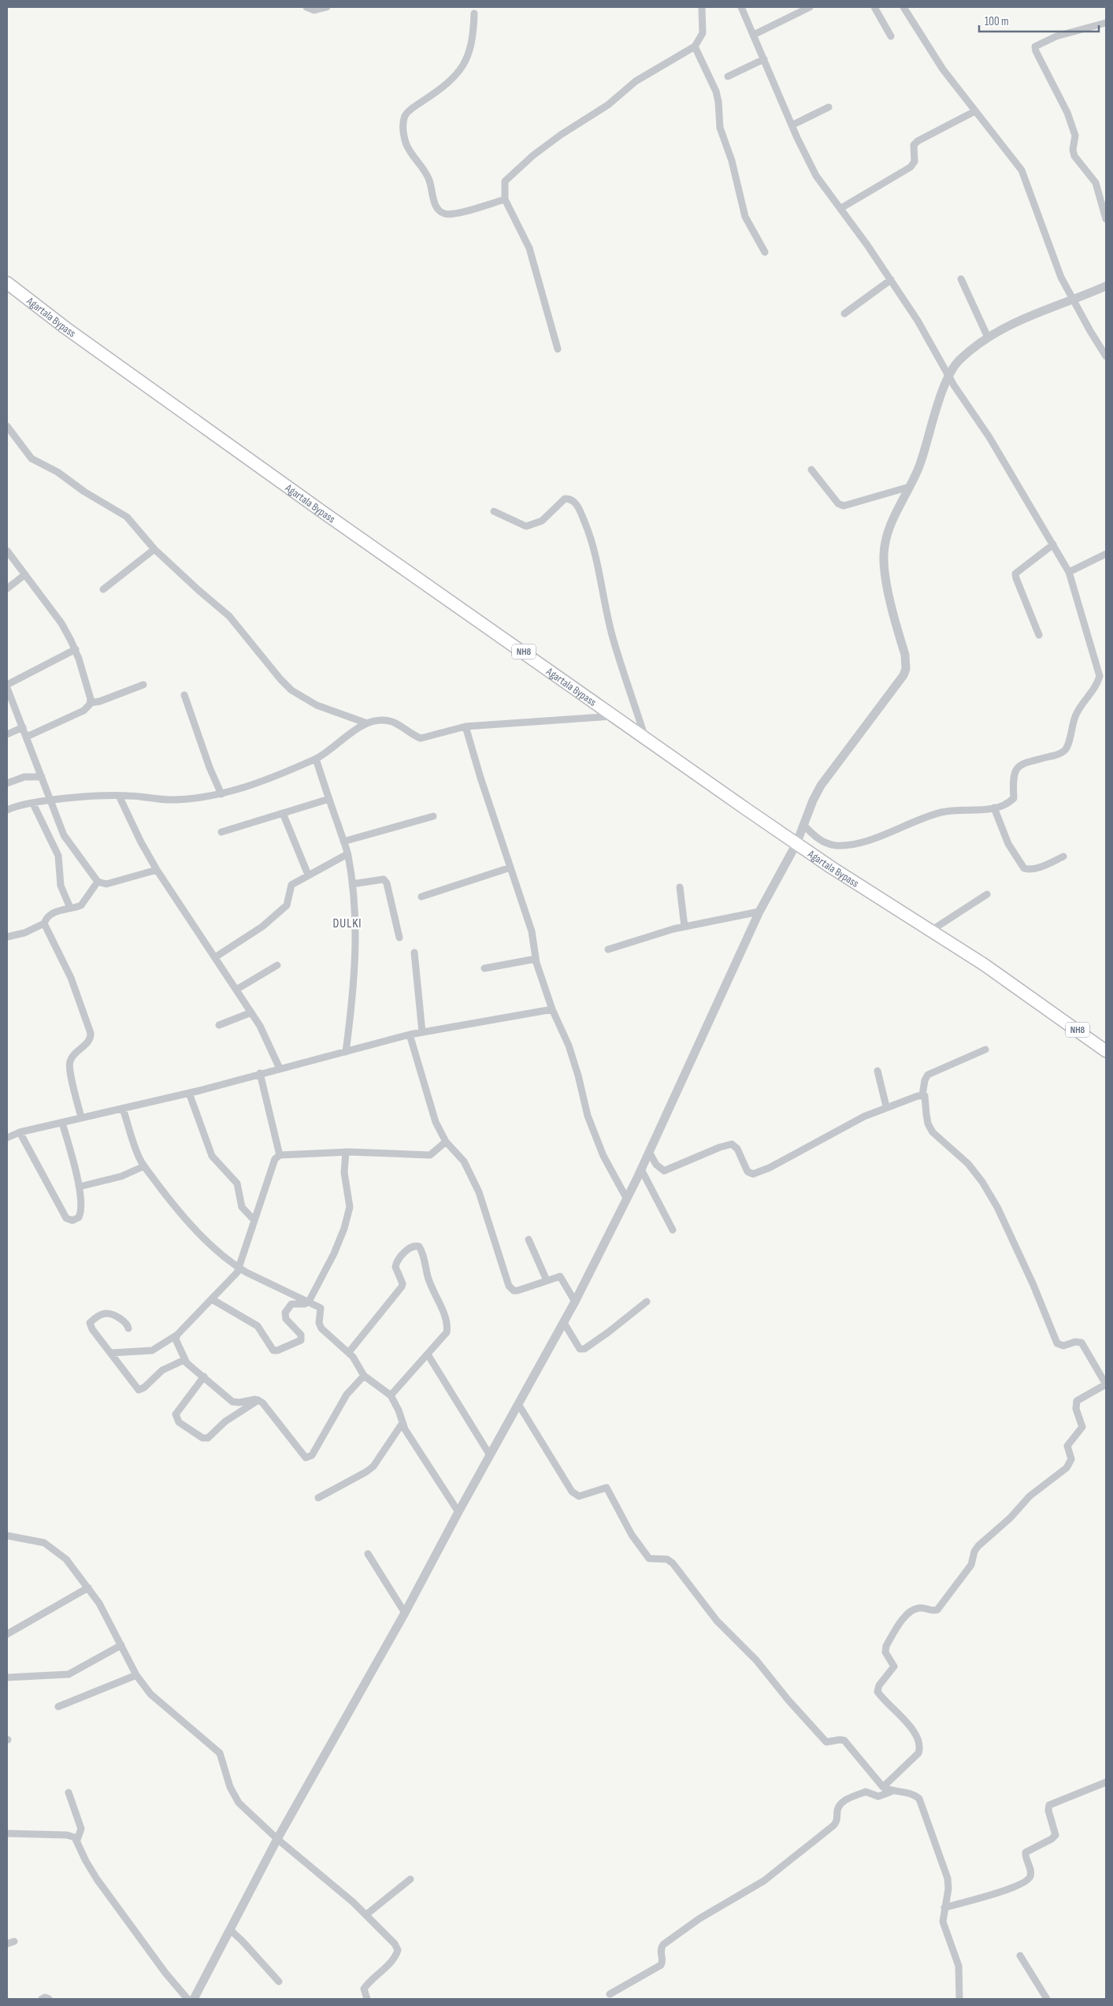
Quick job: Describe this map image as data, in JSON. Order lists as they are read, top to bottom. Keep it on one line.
{"streets":{"highway":["Agartala Bypass","NH8"]},"districts":["DULKI"],"scale_bar":"100 m"}
